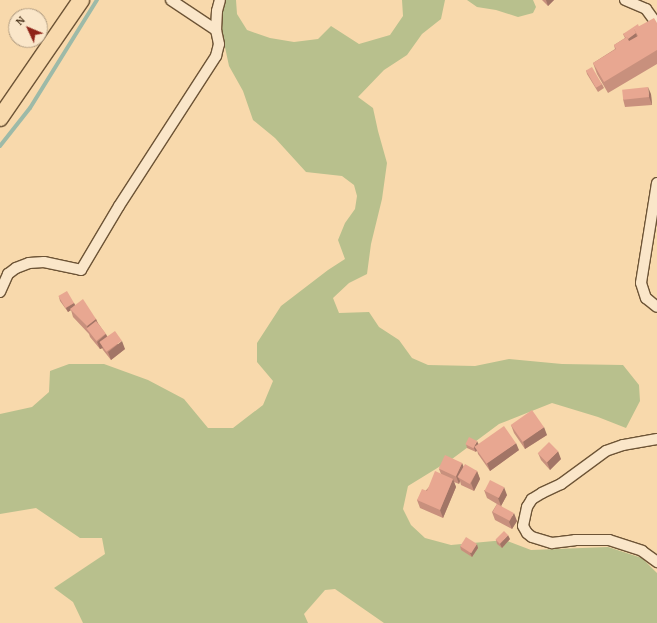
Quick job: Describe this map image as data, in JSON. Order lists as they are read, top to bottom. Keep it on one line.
{"north":"top left"}
